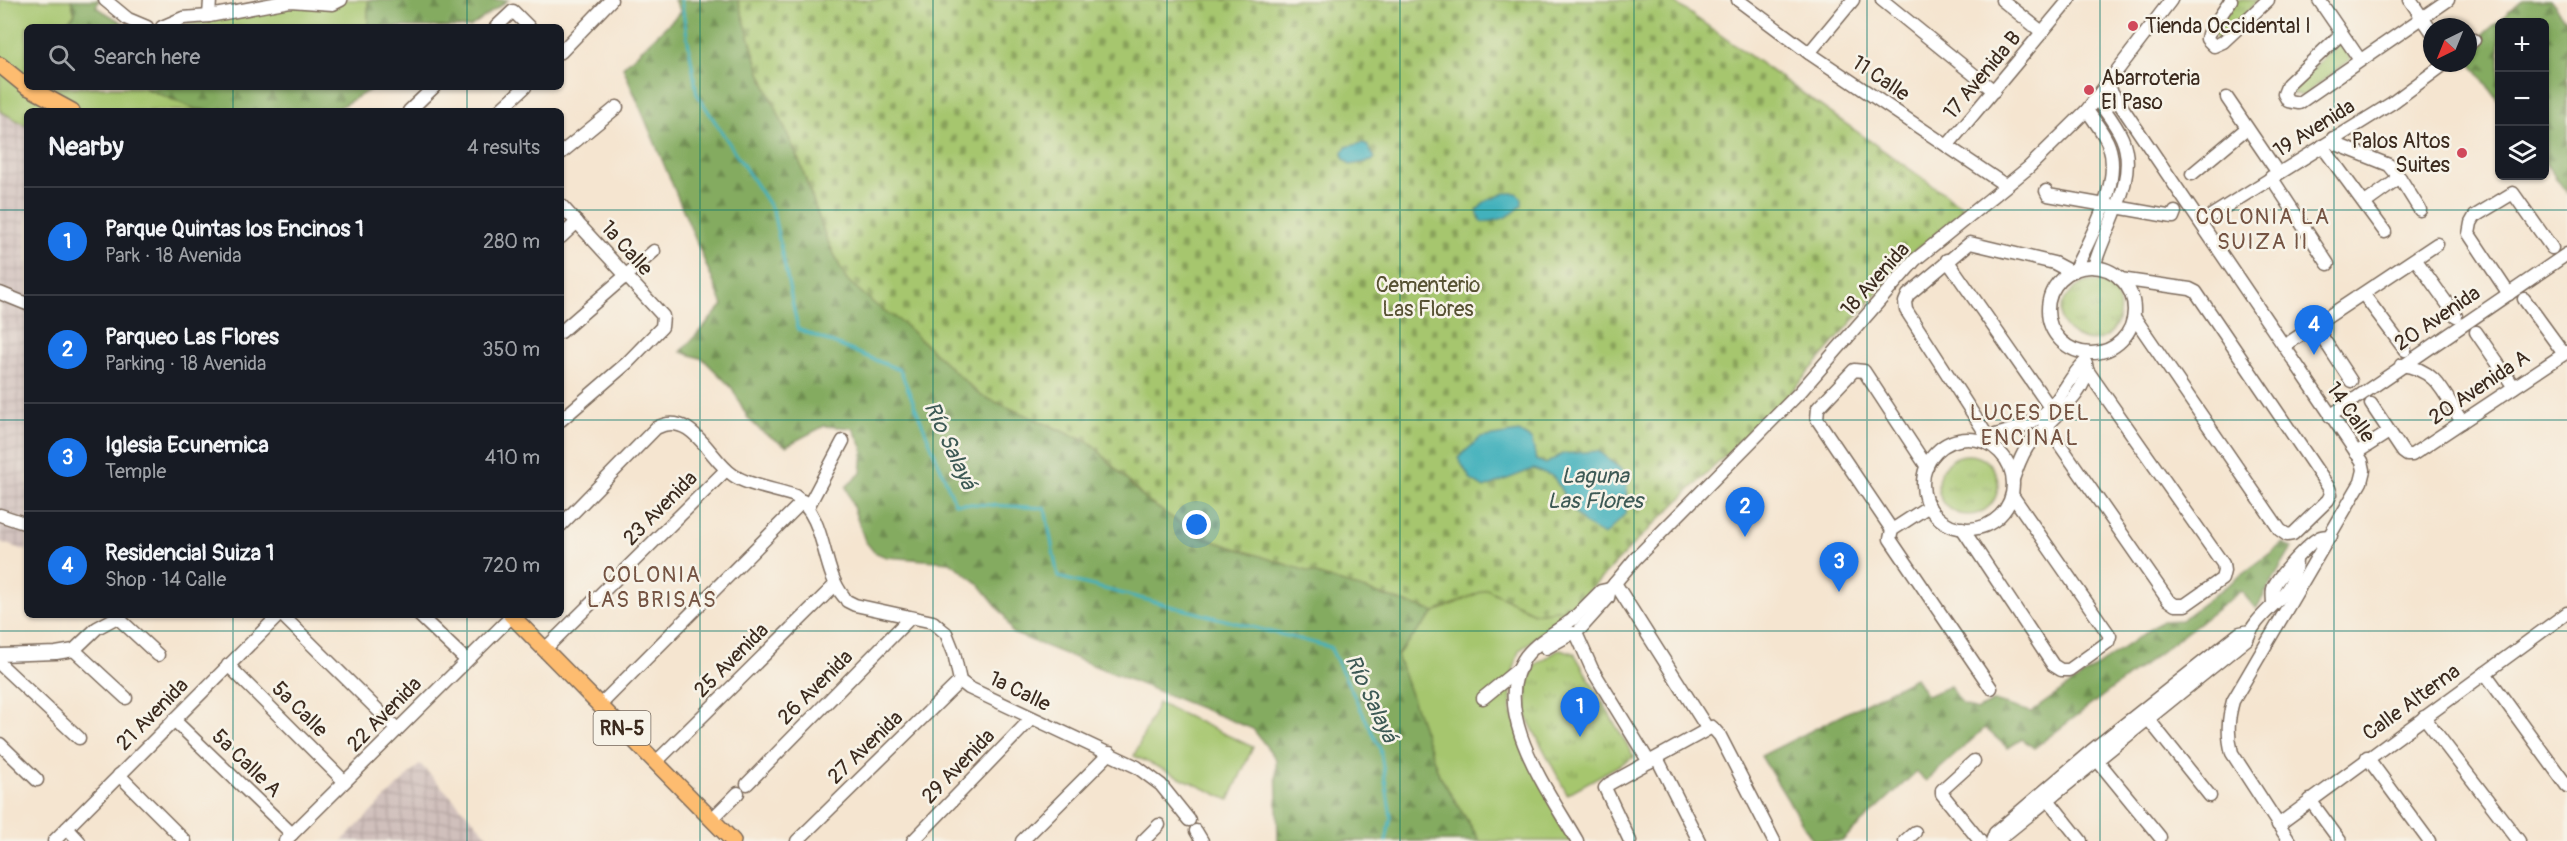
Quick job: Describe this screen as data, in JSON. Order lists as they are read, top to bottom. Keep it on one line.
{"streets":{"main road":["RN-5"],"street":["17 Avenida B","11 Calle","19 Avenida","1a Calle","18 Avenida","20 Avenida","20 Avenida A","14 Calle","23 Avenida","25 Avenida","26 Avenida","Calle Alterna","5a Calle","21 Avenida","22 Avenida","27 Avenida","5a Calle A","29 Avenida"]},"crossings":[["17 Avenida B","11 Calle"],["11 Calle","18 Avenida"],["19 Avenida","14 Calle"],["1a Calle","25 Avenida"],["1a Calle","26 Avenida"],["1a Calle","27 Avenida"],["1a Calle","29 Avenida"],["18 Avenida","14 Calle"],["20 Avenida","14 Calle"],["14 Calle","Calle Alterna"],["23 Avenida","RN-5"],["25 Avenida","RN-5"],["26 Avenida","RN-5"],["5a Calle","21 Avenida"],["5a Calle","22 Avenida"],["21 Avenida","5a Calle A"],["22 Avenida","5a Calle A"]],"districts":["COLONIA LA SUIZA II","LUCES DEL ENCINAL","COLONIA LAS BRISAS"],"water":["Río Salayá","Laguna Las Flores"],"parks":["Cementerio Las Flores"],"places":["Tienda Occidental I","Abarroteria El Paso","Palos Altos Suites"],"north":"bottom left","page":{"map_buttons":["+","−"],"search":"Search here","heading":["Nearby","4 results"],"list":[{"mark":"1","name":"Parque Quintas los Encinos 1","note":"Park · 18 Avenida","value":"280 m"},{"mark":"2","name":"Parqueo Las Flores","note":"Parking · 18 Avenida","value":"350 m"},{"mark":"3","name":"Iglesia Ecunemica","note":"Temple","value":"410 m"},{"mark":"4","name":"Residencial Suiza 1","note":"Shop · 14 Calle","value":"720 m"}],"pins":["4","2","3","1"]}}
